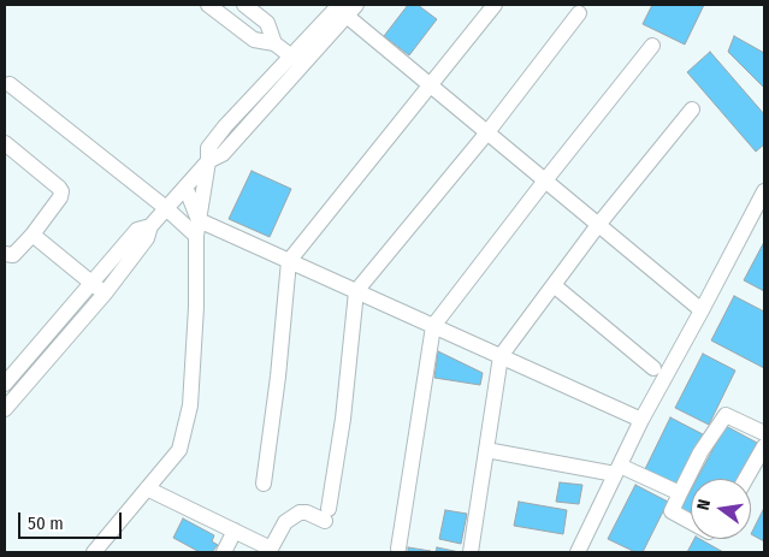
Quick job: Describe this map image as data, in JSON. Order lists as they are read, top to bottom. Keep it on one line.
{"scale_bar":"50 m","north":"left"}
